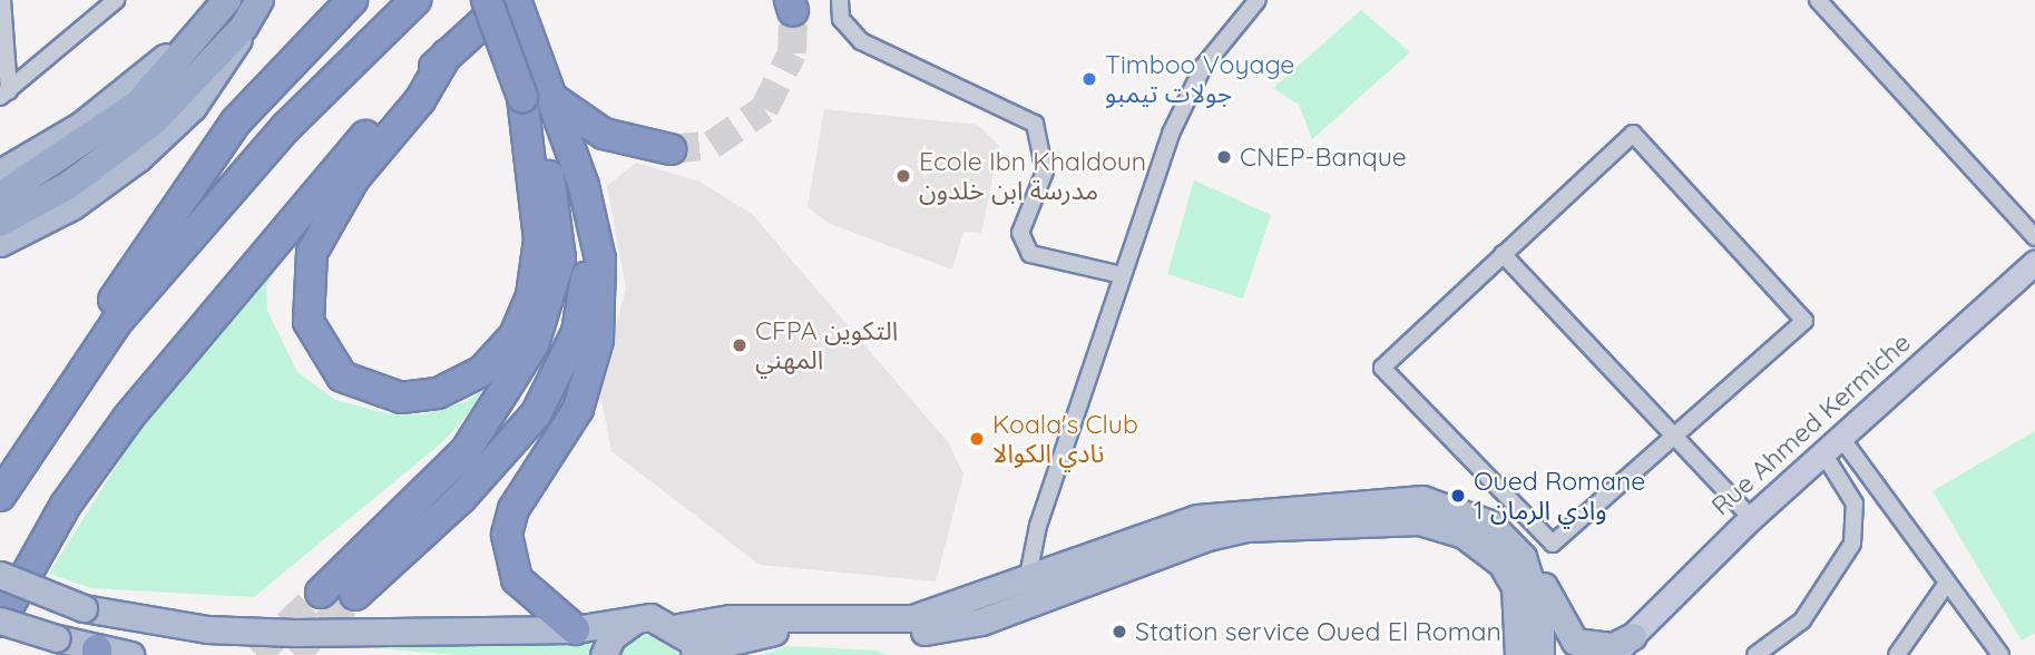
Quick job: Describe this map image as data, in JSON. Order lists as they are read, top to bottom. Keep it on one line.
{"streets":{"main road":["Rue Ahmed Kermiche"]},"places":["Timboo Voyage جولات تيمبو","CNEP-Banque","Ecole Ibn Khaldoun مدرسة ابن خلدون","CFPA التكوين المهني","Koala's Club نادي الكوالا","Oued Romane 1 وادي الرمان","Station service Oued El Roman"]}
